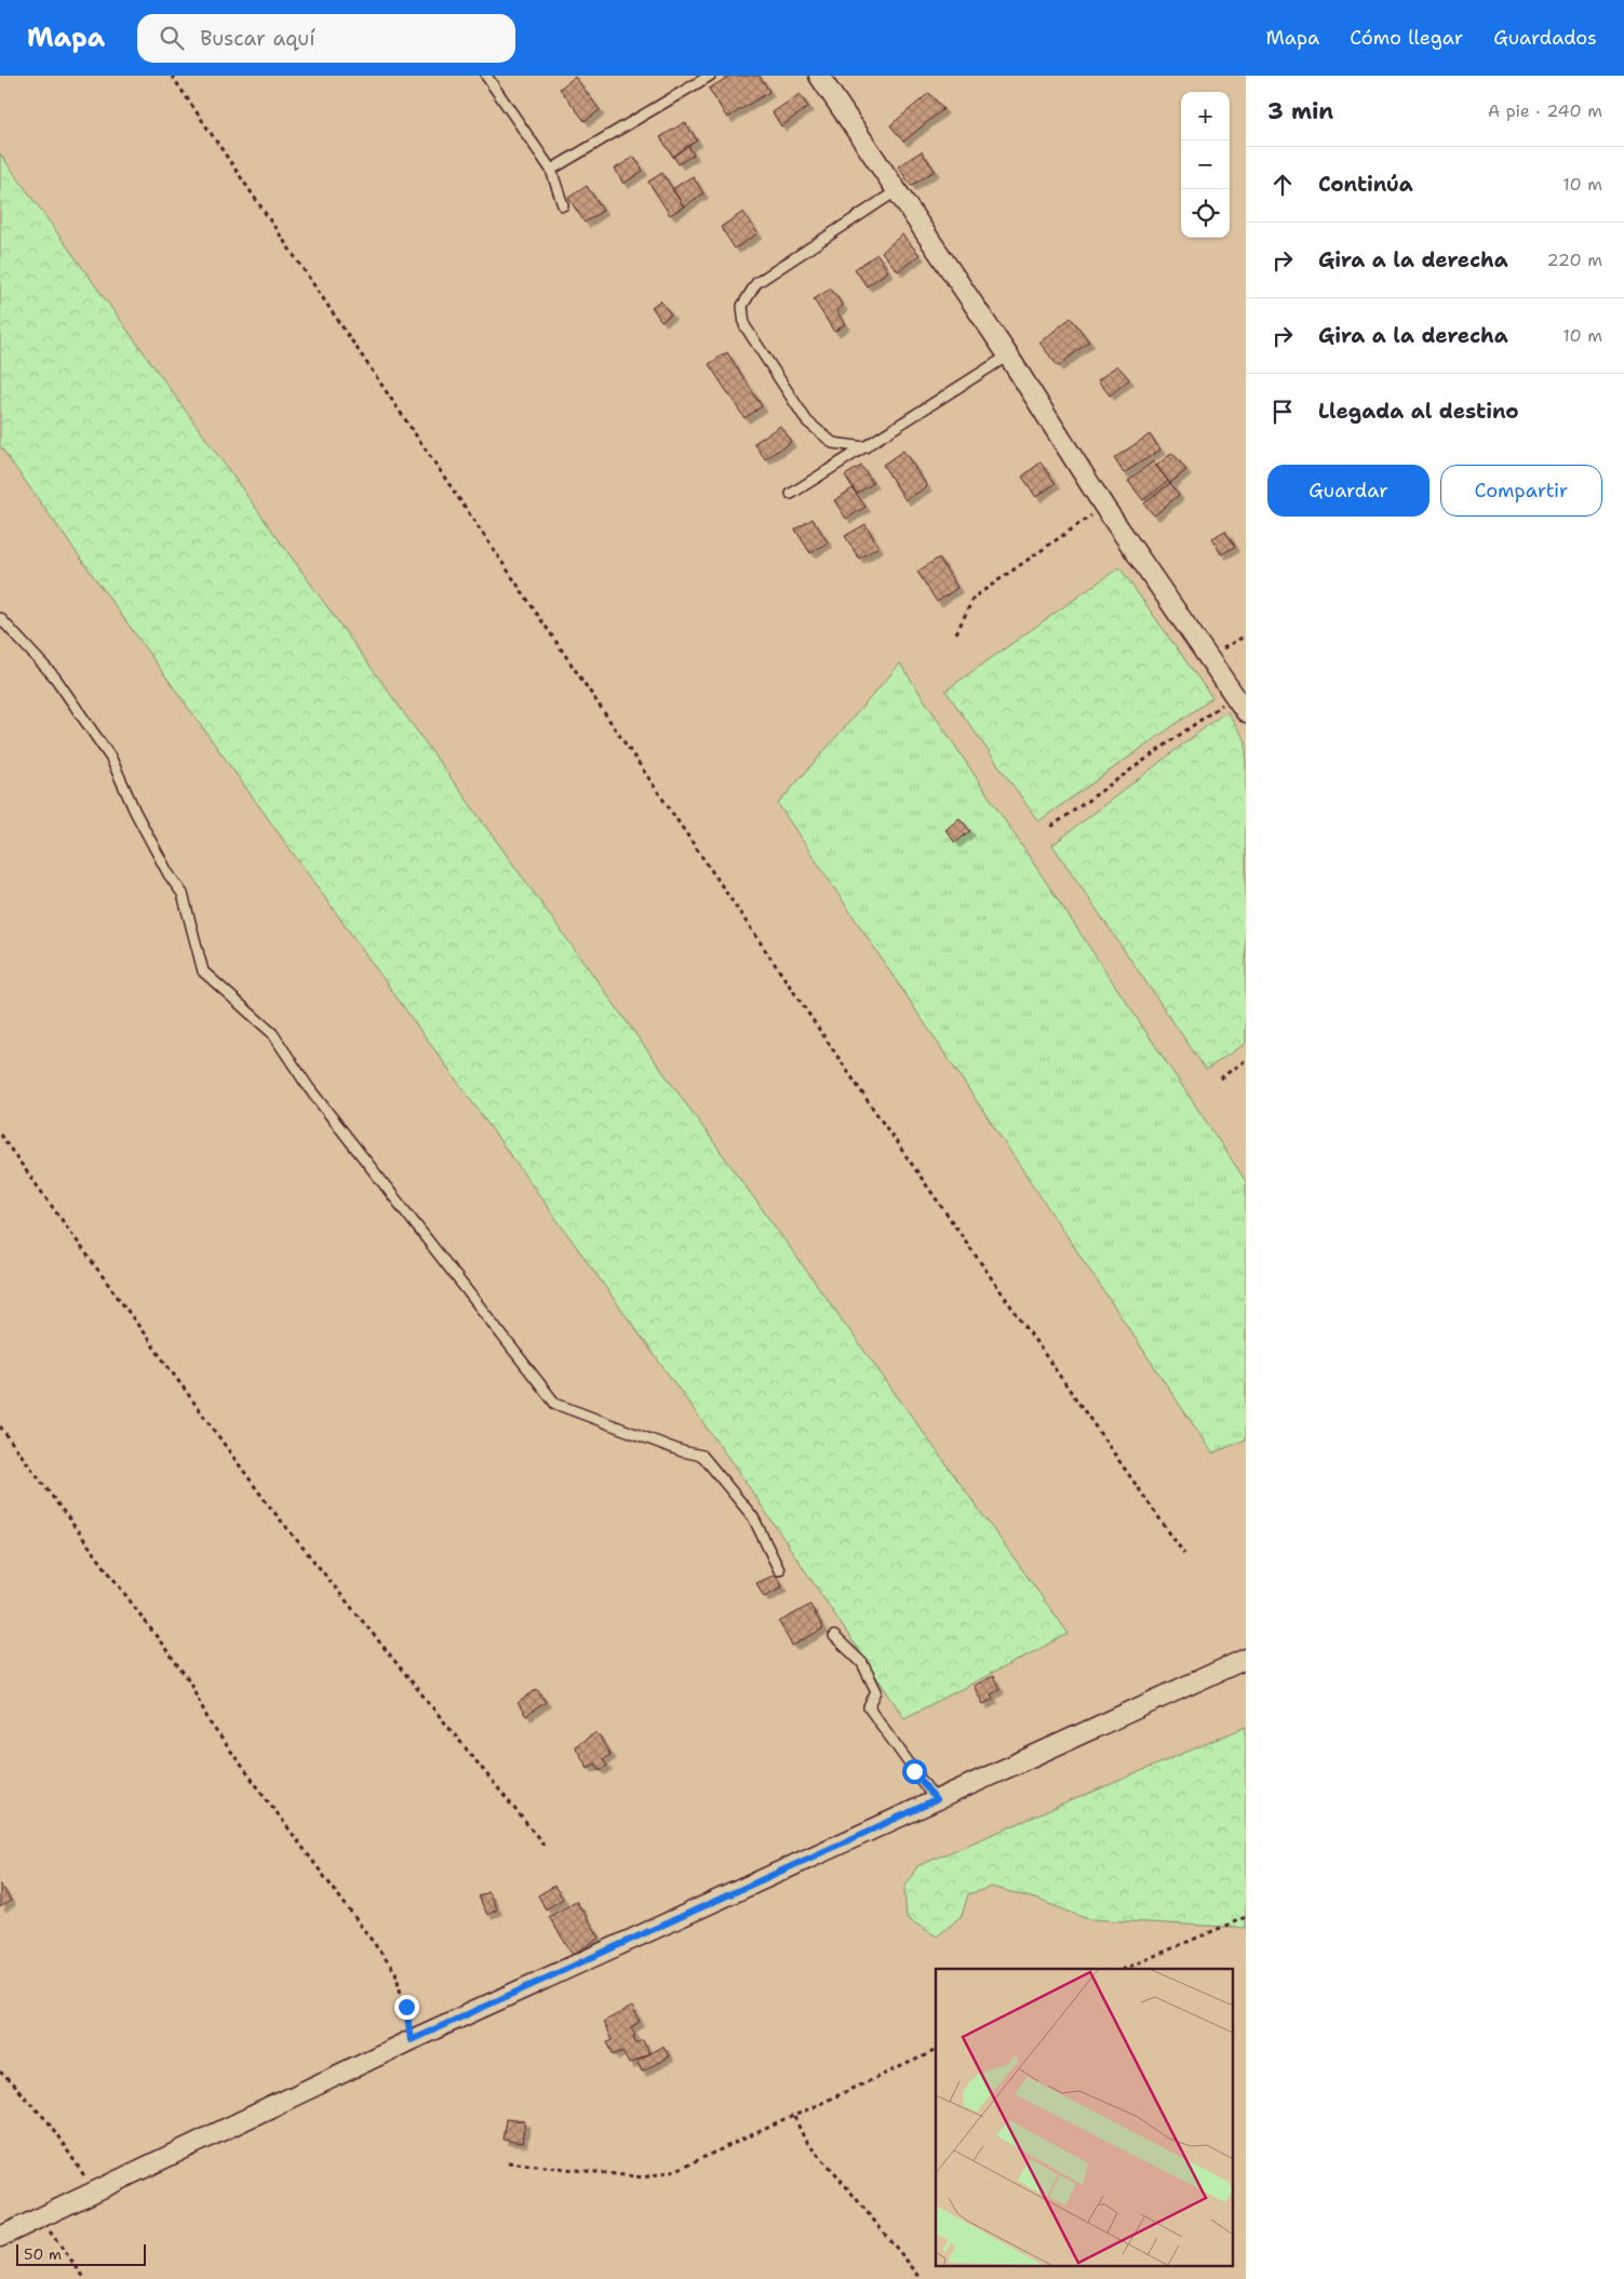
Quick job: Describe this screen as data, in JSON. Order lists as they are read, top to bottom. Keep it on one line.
{"scale_bar":"50 m","page":{"header":"Mapa","search":"Buscar aquí","nav":["Mapa","Cómo llegar","Guardados"],"heading":["3 min","A pie · 240 m"],"map_buttons":["+","−"],"list":[["Continúa","10 m"],["Gira a la derecha","220 m"],["Gira a la derecha","10 m"],"Llegada al destino"],"buttons":["Guardar","Compartir"],"scale":"50 m"}}
